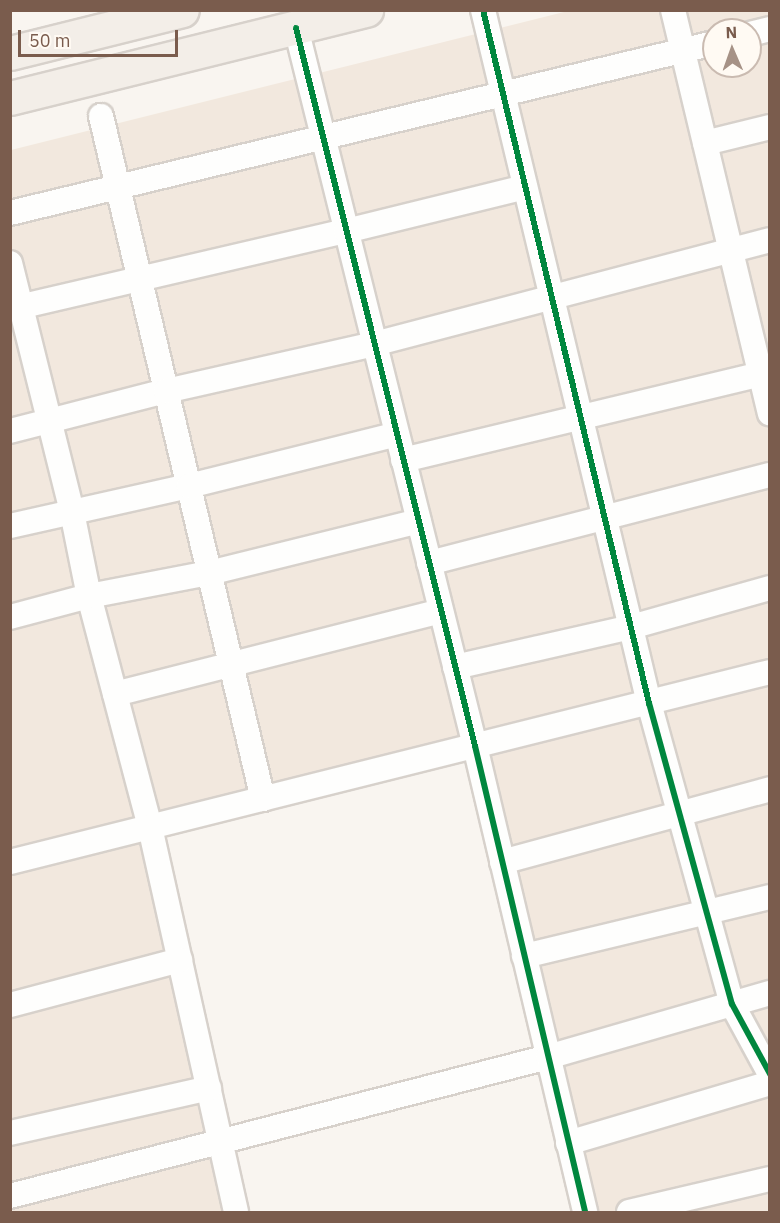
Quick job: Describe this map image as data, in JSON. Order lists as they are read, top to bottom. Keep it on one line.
{"scale_bar":"50 m","north":"top"}
